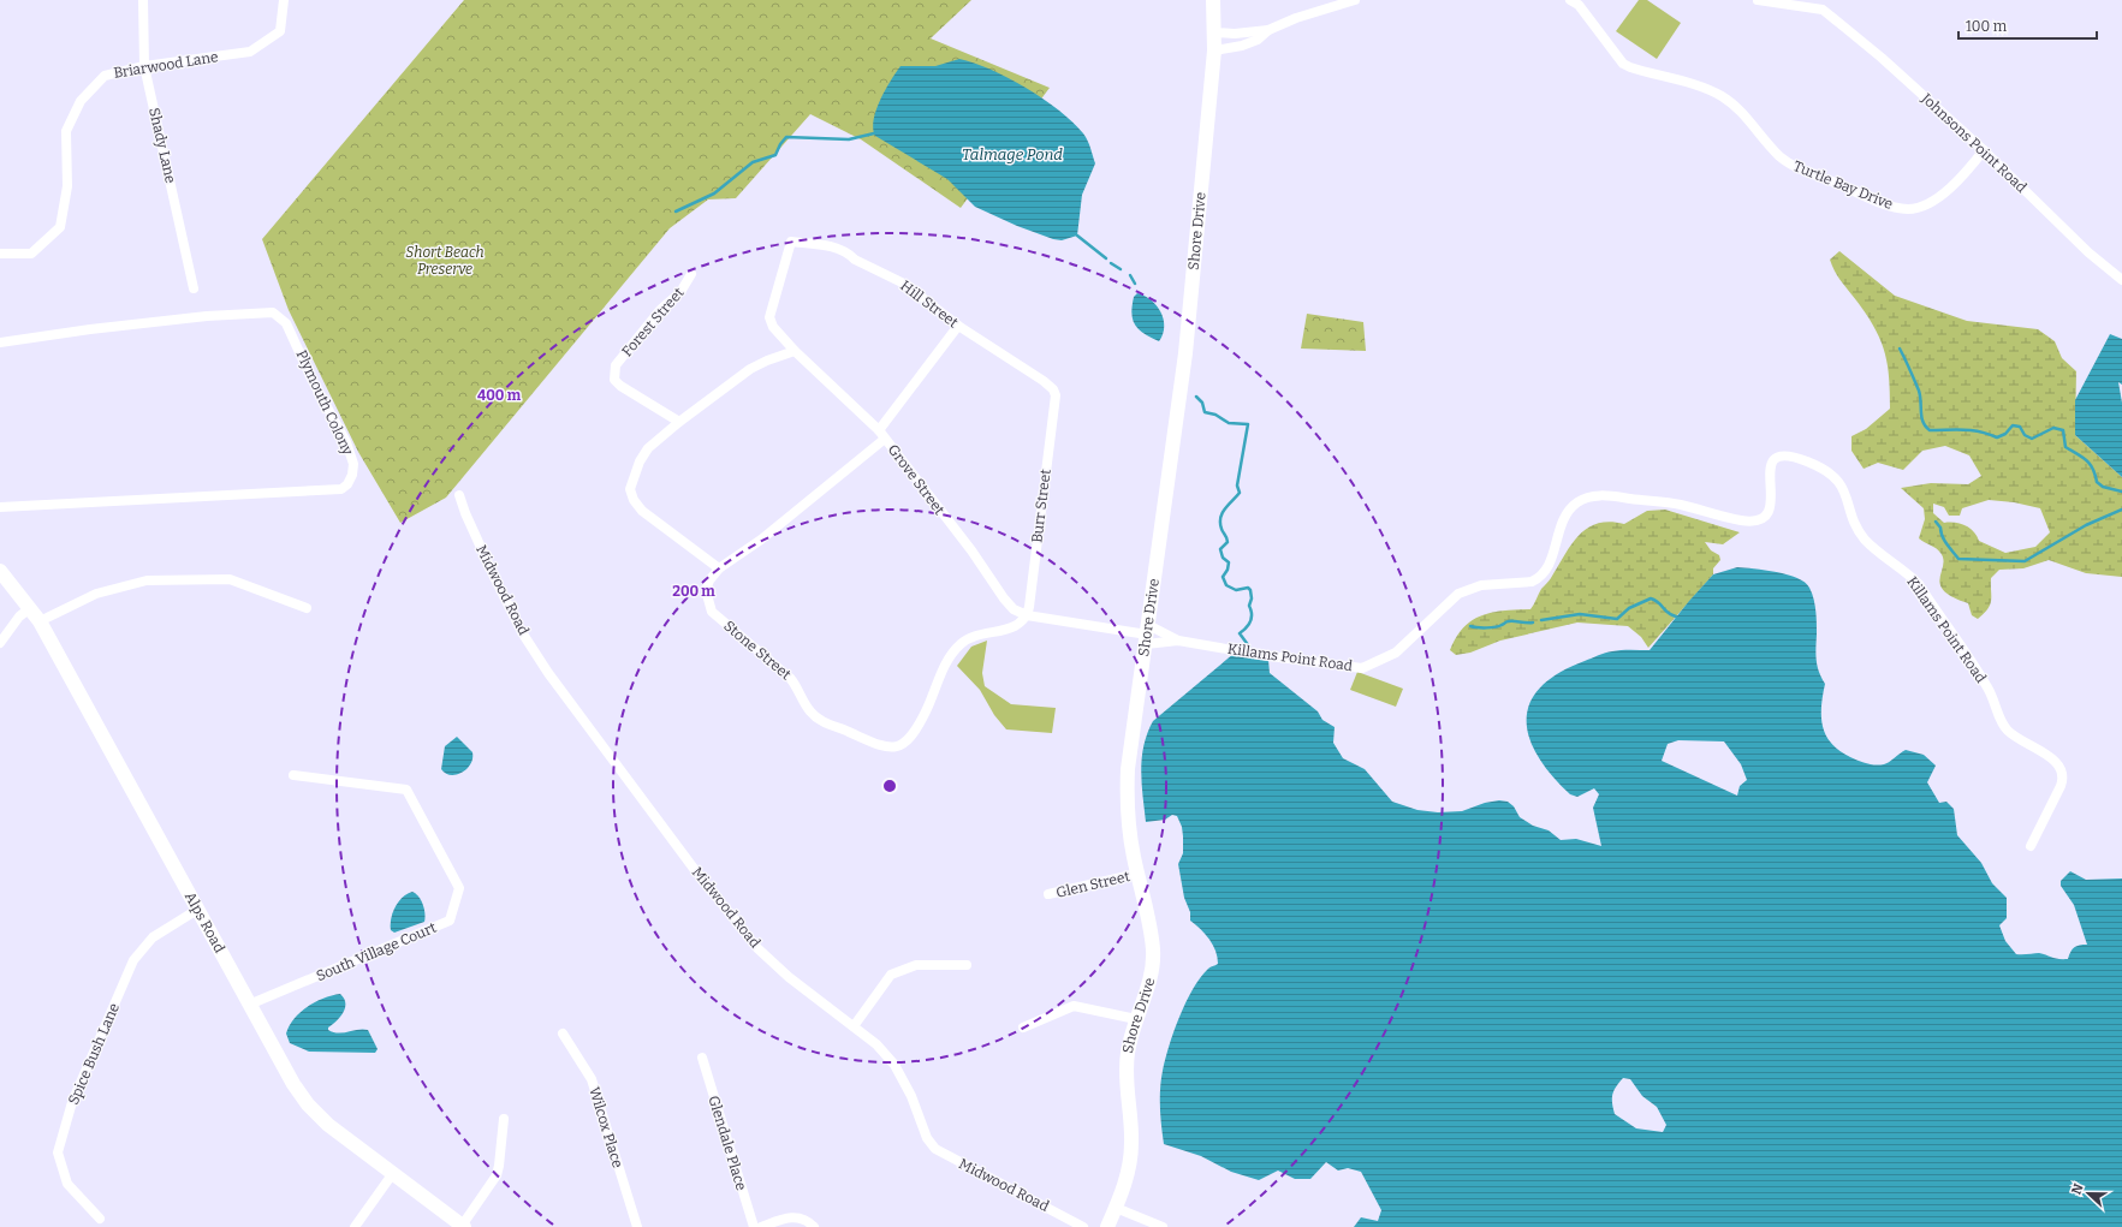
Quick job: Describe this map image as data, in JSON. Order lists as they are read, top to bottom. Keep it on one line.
{"streets":{"main road":["Shore Drive","Alps Road"],"street":["Briarwood Lane","Johnsons Point Road","Shady Lane","Turtle Bay Drive","Hill Street","Forest Street","Plymouth Colony","Grove Street","Burr Street","Midwood Road","Killams Point Road","Stone Street","Glen Street","South Village Court","Spice Bush Lane","Wilcox Place","Glendale Place"]},"crossings":[["Briarwood Lane","Shady Lane"],["Johnsons Point Road","Turtle Bay Drive"],["Shore Drive","Grove Street"],["Shore Drive","Killams Point Road"],["Shore Drive","Glen Street"],["Hill Street","Grove Street"],["Hill Street","Burr Street"],["Hill Street","Stone Street"],["Grove Street","Burr Street"],["Grove Street","Killams Point Road"],["Grove Street","Stone Street"],["Burr Street","Stone Street"],["Alps Road","South Village Court"],["Alps Road","Spice Bush Lane"]],"water":["Talmage Pond"],"parks":["Short Beach Preserve"],"scale_bar":"100 m","north":"left","rings":["400 m","200 m"]}
